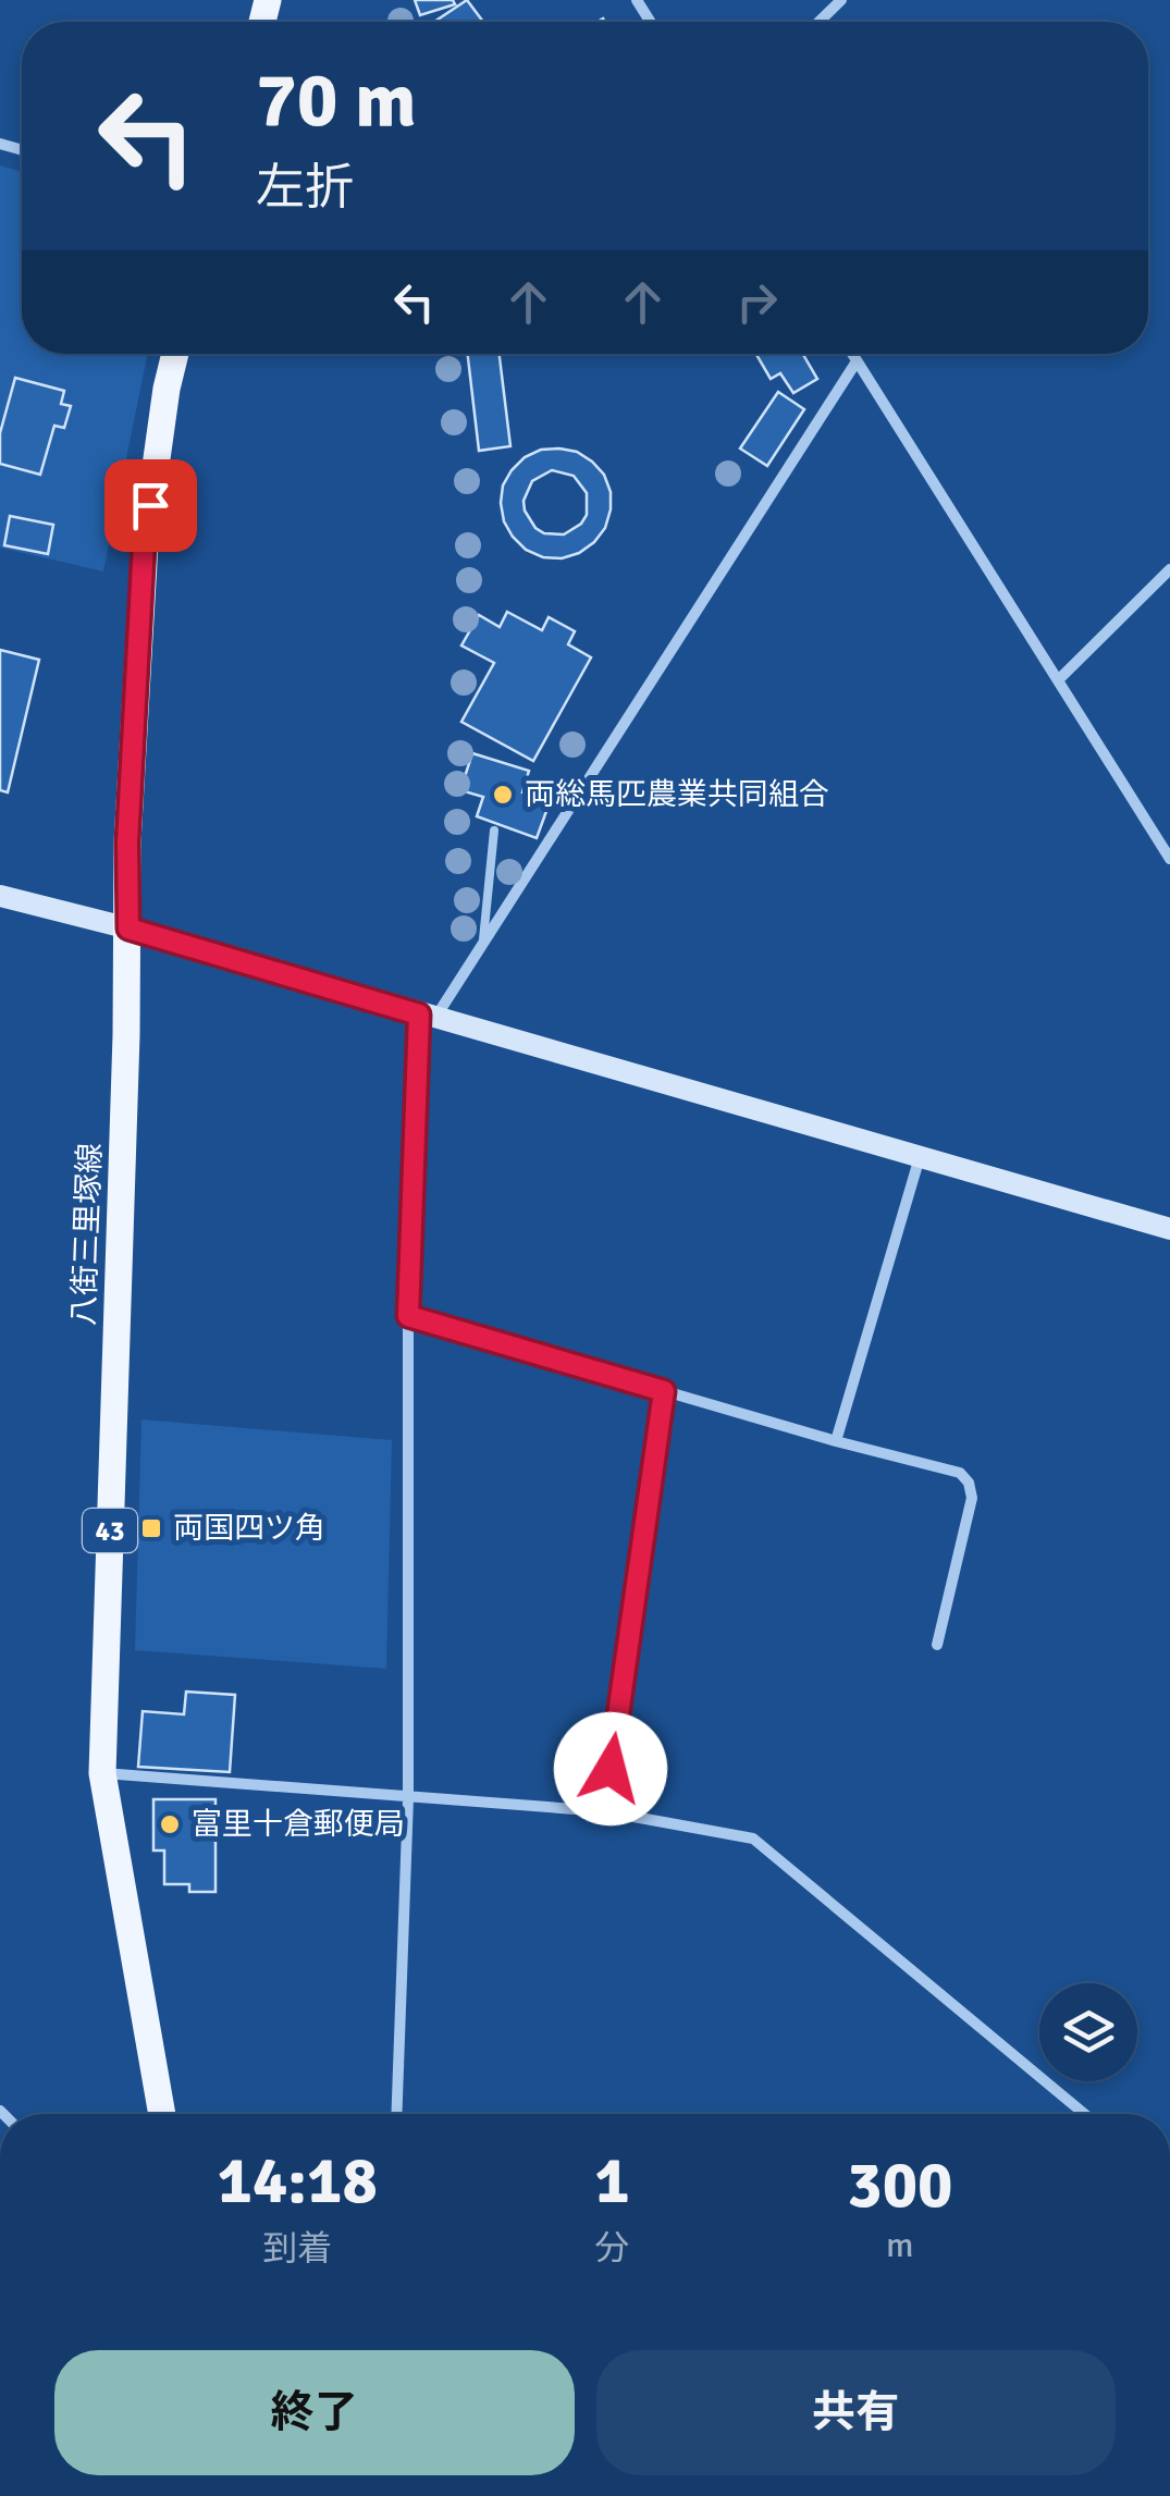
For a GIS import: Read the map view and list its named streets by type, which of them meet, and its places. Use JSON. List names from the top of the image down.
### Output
{
  "streets": {
    "main road": ["八街三里塚線", "43"]
  },
  "places": {
    "other": ["両総馬匹農業共同組合", "富里十倉郵便局"],
    "transit": ["両国四ツ角"]
  },
  "page": {
    "turn": ["70 m", "左折"],
    "eta": [
      "14:18",
      "到着",
      "1",
      "分",
      "300",
      "m"
    ],
    "buttons": ["終了", "共有"]
  }
}
